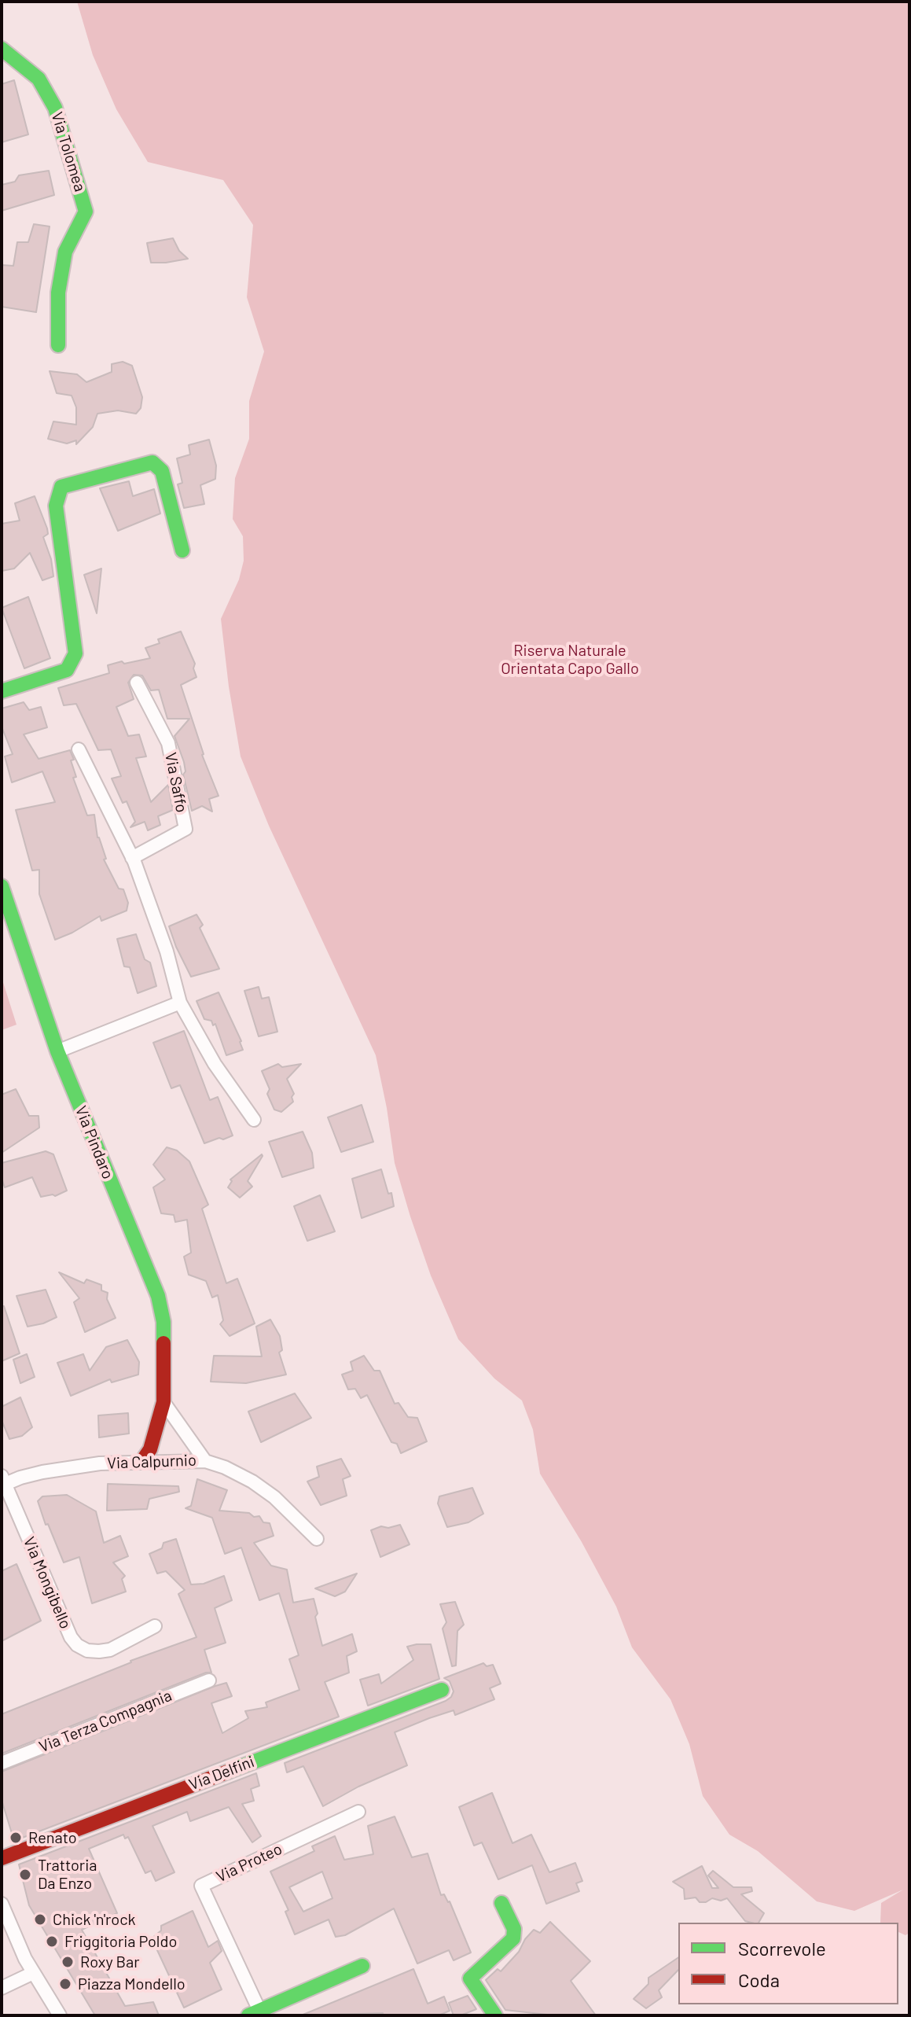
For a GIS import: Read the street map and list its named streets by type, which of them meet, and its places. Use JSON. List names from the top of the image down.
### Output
{
  "streets": {
    "street": [
      "Via Tolomea",
      "Via Saffo",
      "Via Pindaro",
      "Via Calpurnio",
      "Via Mongibello",
      "Via Terza Compagnia",
      "Via Delfini",
      "Via Proteo"
    ]
  },
  "crossings": [
    ["Via Pindaro", "Via Calpurnio"],
    ["Via Calpurnio", "Via Mongibello"]
  ],
  "parks": ["Riserva Naturale Orientata Capo Gallo"],
  "places": [
    "Renato",
    "Trattoria Da Enzo",
    "Chick 'n'rock",
    "Friggitoria Poldo",
    "Roxy Bar",
    "Piazza Mondello"
  ],
  "legend": ["Scorrevole", "Coda"]
}
